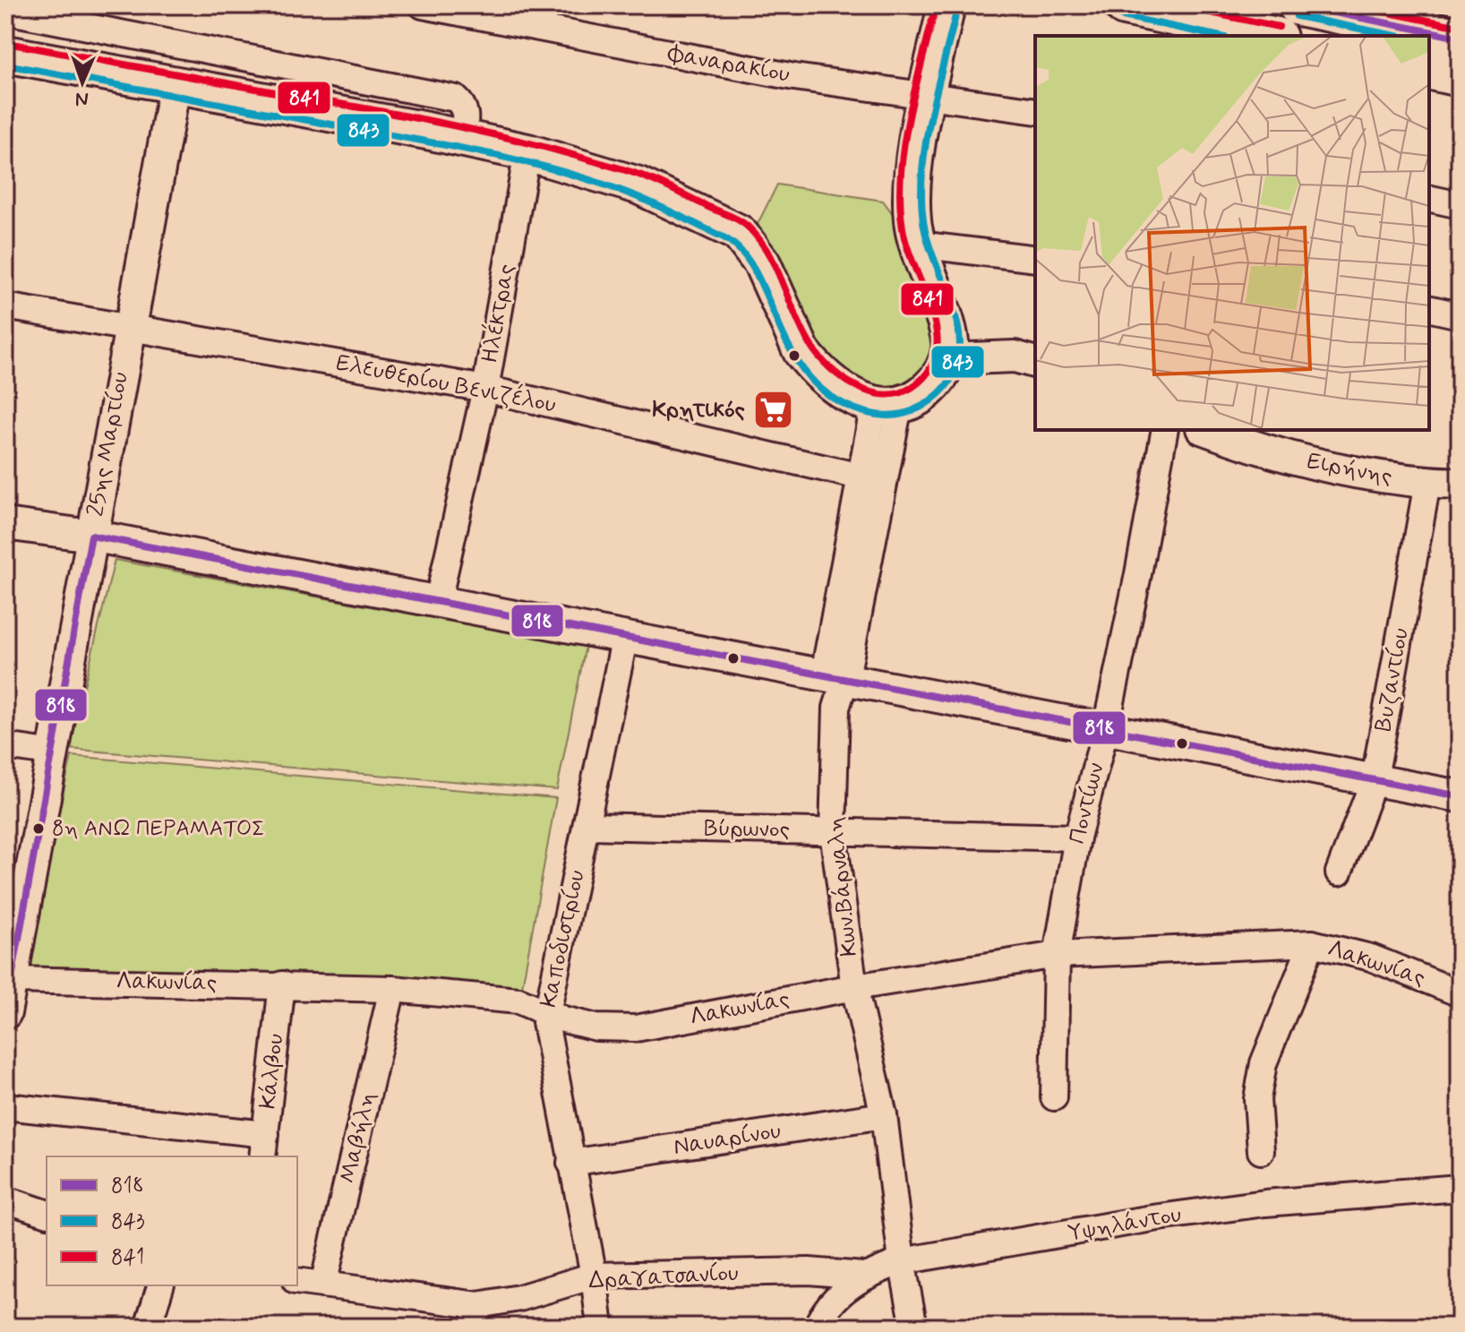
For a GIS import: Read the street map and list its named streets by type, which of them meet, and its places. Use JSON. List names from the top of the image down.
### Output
{
  "streets": {
    "street": [
      "Φαναρακίου",
      "Ηλέκτρας",
      "Ελευθερίου Βενιζέλου",
      "25ης Μαρτίου",
      "Ειρήνης",
      "Βυζαντίου",
      "Ποντίων",
      "Βύρωνος",
      "Κων.Βάρναλη",
      "Καποδιστρίου",
      "Λακωνίας",
      "Κάλβου",
      "Μαβήλη",
      "Ναυαρίνου",
      "Υψηλάντου",
      "Δραγατσανίου"
    ]
  },
  "crossings": [
    ["Ηλέκτρας", "Ελευθερίου Βενιζέλου"],
    ["Ελευθερίου Βενιζέλου", "25ης Μαρτίου"],
    ["Ελευθερίου Βενιζέλου", "Κων.Βάρναλη"],
    ["25ης Μαρτίου", "Λακωνίας"],
    ["Ειρήνης", "Βυζαντίου"],
    ["Ποντίων", "Βύρωνος"],
    ["Ποντίων", "Λακωνίας"],
    ["Βύρωνος", "Κων.Βάρναλη"],
    ["Βύρωνος", "Καποδιστρίου"],
    ["Κων.Βάρναλη", "Λακωνίας"],
    ["Κων.Βάρναλη", "Ναυαρίνου"],
    ["Κων.Βάρναλη", "Υψηλάντου"],
    ["Καποδιστρίου", "Λακωνίας"],
    ["Καποδιστρίου", "Ναυαρίνου"],
    ["Καποδιστρίου", "Δραγατσανίου"],
    ["Λακωνίας", "Κάλβου"],
    ["Λακωνίας", "Μαβήλη"],
    ["Μαβήλη", "Δραγατσανίου"],
    ["Υψηλάντου", "Δραγατσανίου"]
  ],
  "places": {
    "supermarket": ["Κρητικός"],
    "other": ["8η ΑΝΩ ΠΕΡΑΜΑΤΟΣ"]
  },
  "lines": ["transit line 818", "transit line 841", "transit line 843"],
  "legend": ["818", "843", "841"],
  "north": "bottom"
}
